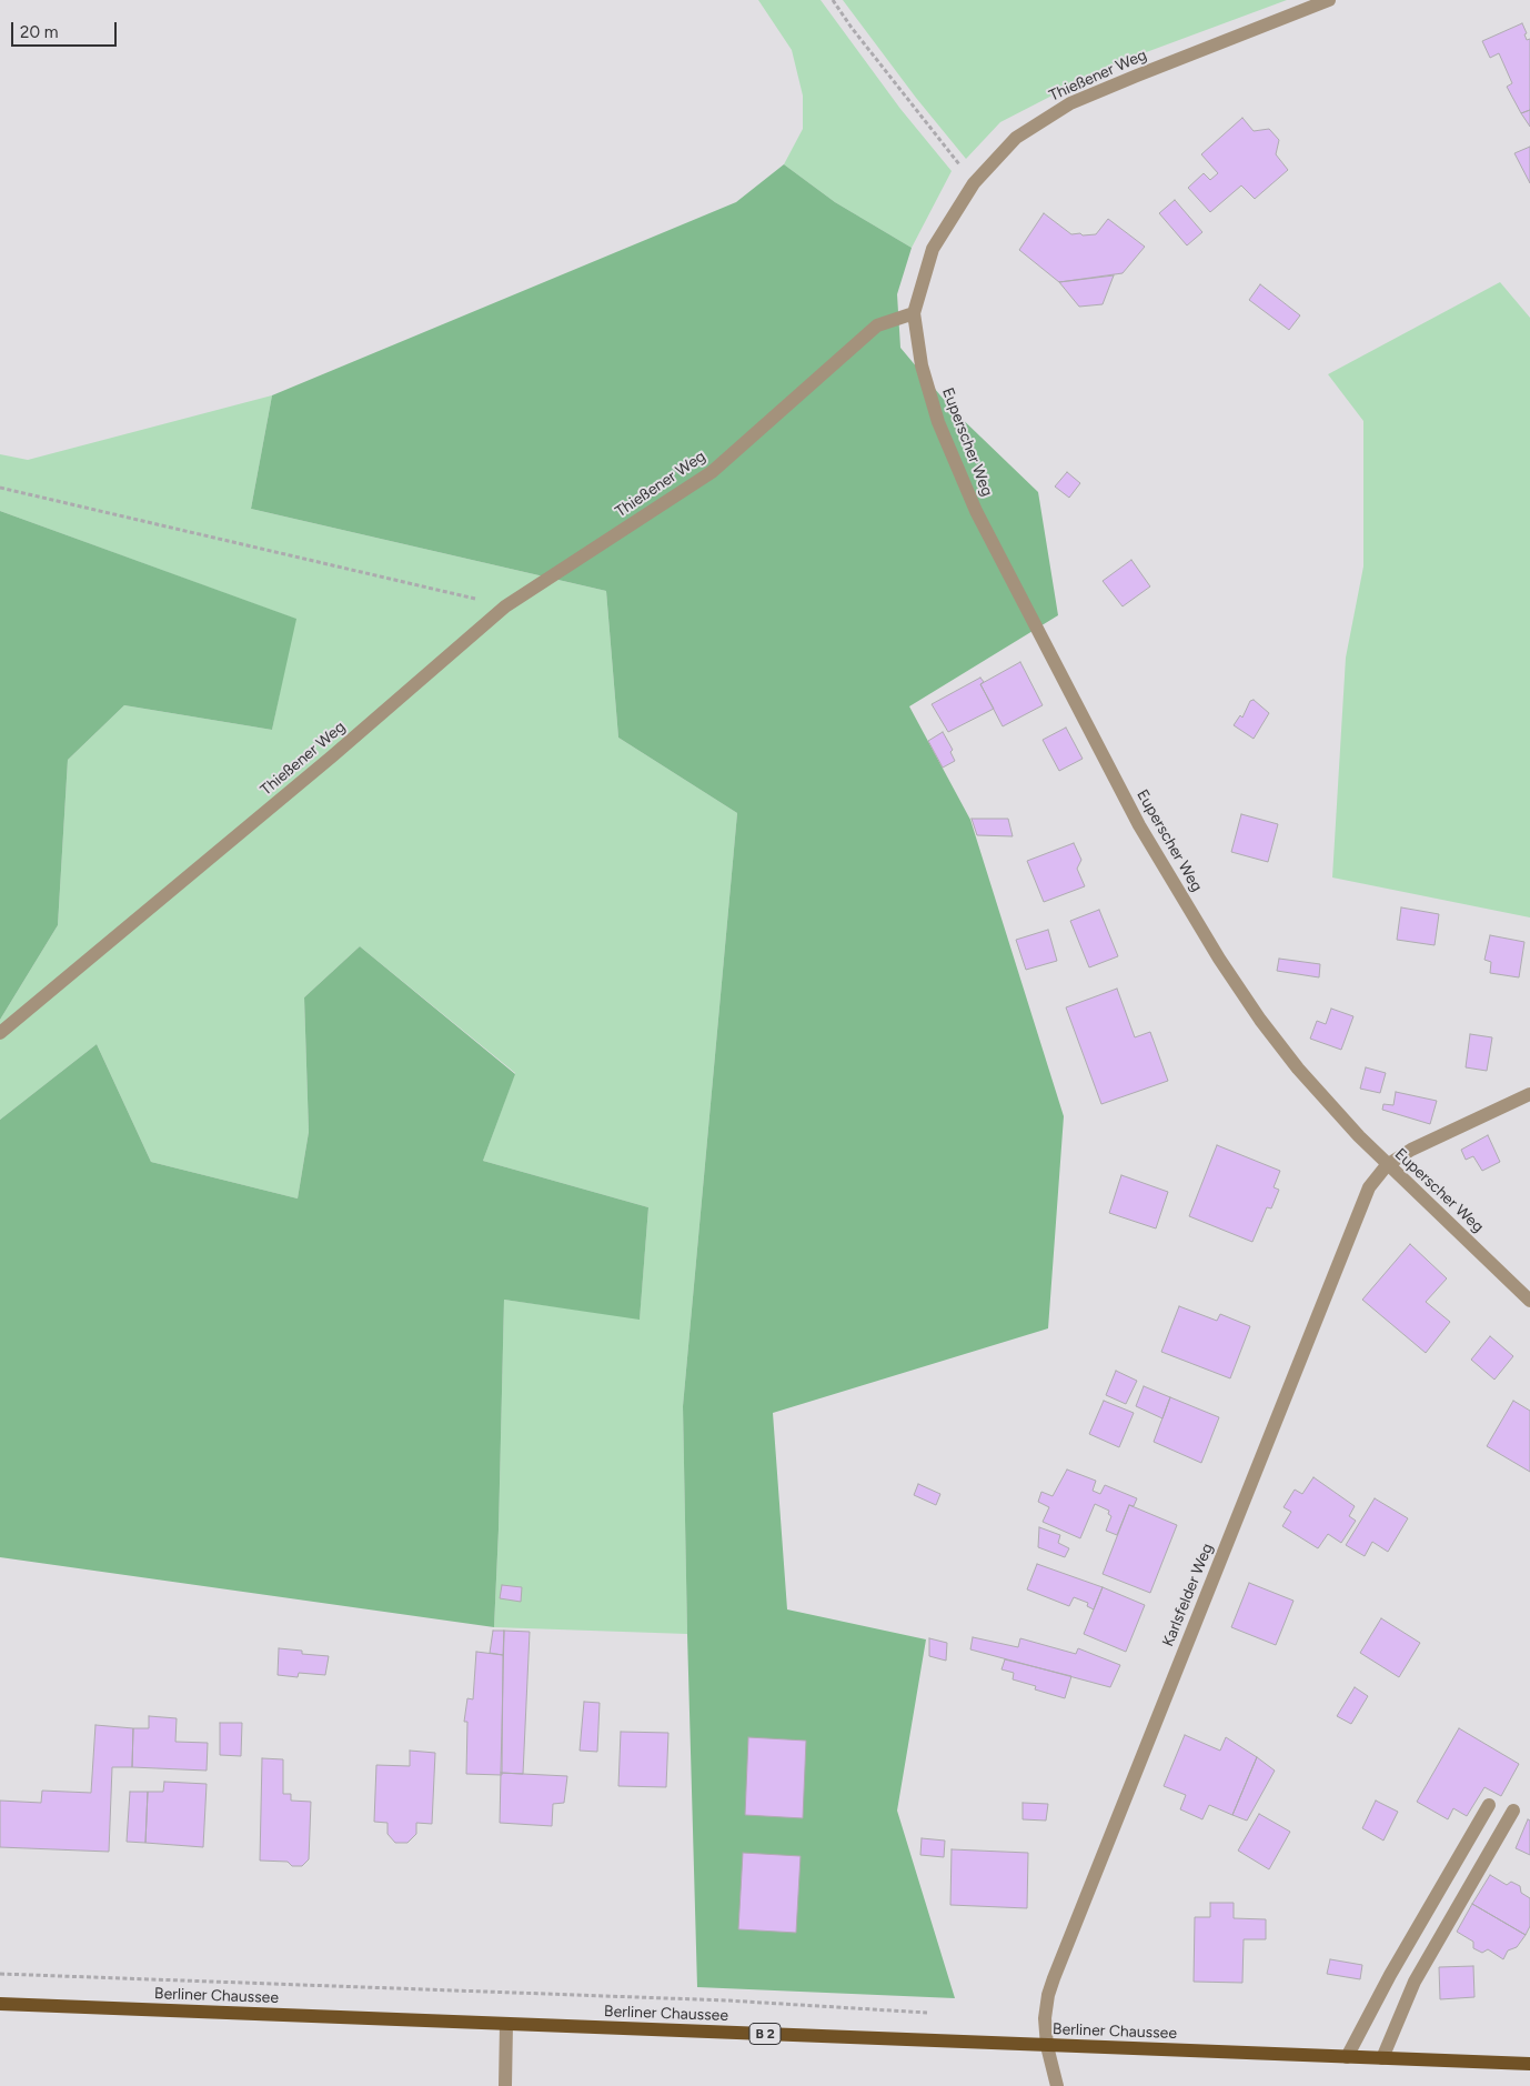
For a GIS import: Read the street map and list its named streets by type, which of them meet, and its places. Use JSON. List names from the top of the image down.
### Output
{
  "streets": {
    "main road": ["Berliner Chaussee", "B 2"],
    "street": ["Thießener Weg", "Euperscher Weg", "Karlsfelder Weg"]
  },
  "crossings": [
    ["Thießener Weg", "Euperscher Weg"],
    ["Euperscher Weg", "Karlsfelder Weg"],
    ["Karlsfelder Weg", "Berliner Chaussee"]
  ],
  "scale_bar": "20 m"
}
